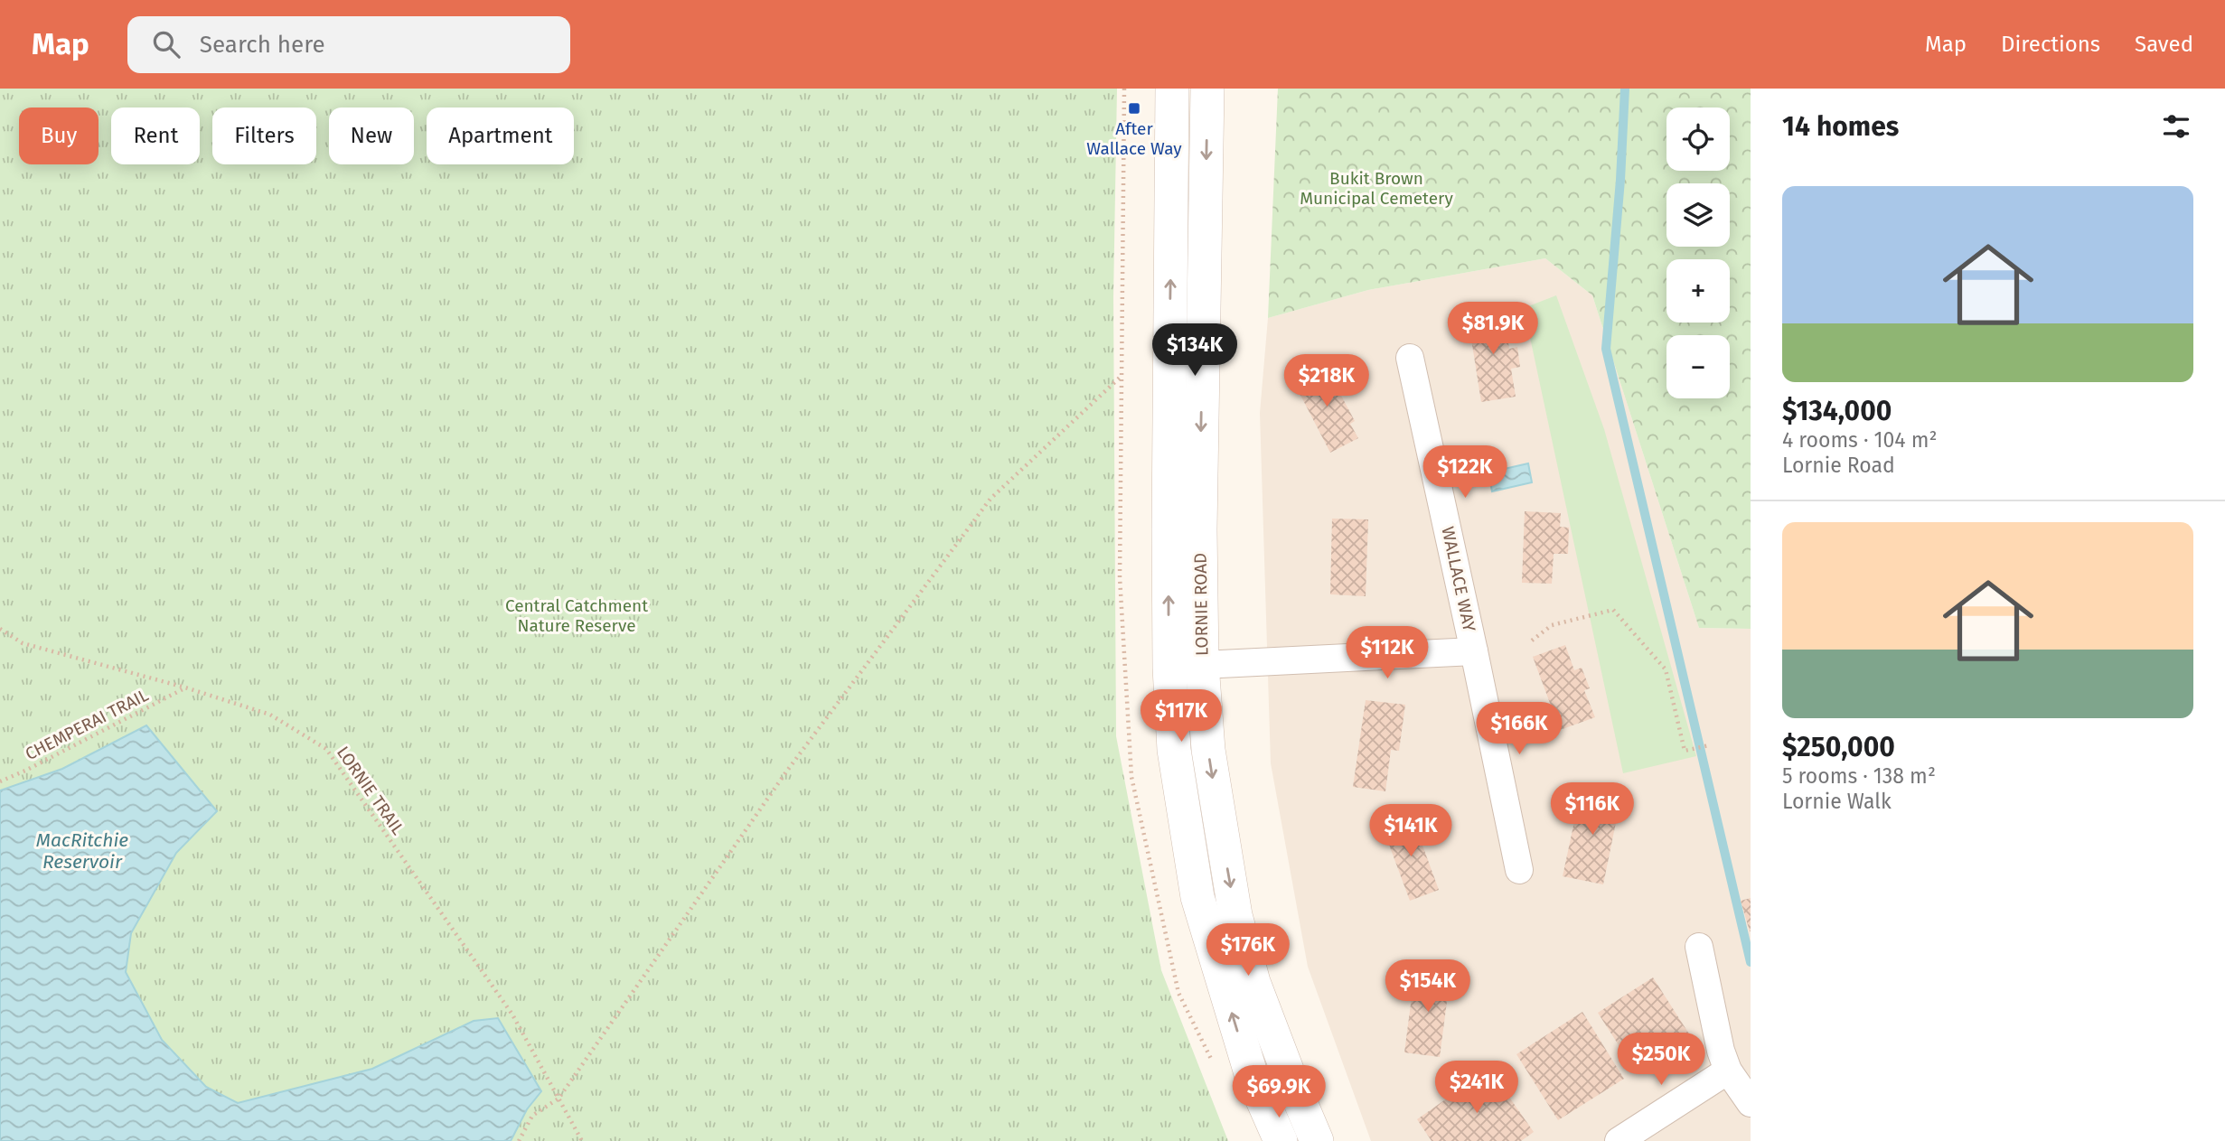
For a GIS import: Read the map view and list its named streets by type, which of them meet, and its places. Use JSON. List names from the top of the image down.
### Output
{
  "streets": {
    "street": ["WALLACE WAY", "LORNIE ROAD"],
    "path": ["CHEMPERAI TRAIL", "LORNIE TRAIL"]
  },
  "crossings": [
    ["WALLACE WAY", "LORNIE ROAD"],
    ["CHEMPERAI TRAIL", "LORNIE TRAIL"]
  ],
  "water": ["MacRitchie Reservoir"],
  "parks": ["Bukit Brown Municipal Cemetery", "Central Catchment Nature Reserve"],
  "places": {
    "transit": ["After Wallace Way"]
  },
  "page": {
    "header": "Map",
    "search": "Search here",
    "nav": ["Map", "Directions", "Saved"],
    "heading": "14 homes",
    "map_buttons": ["+", "−"],
    "chip": [
      "Buy",
      "Rent",
      "Filters",
      "New",
      "Apartment"
    ],
    "list": [
      {
        "name": "$134,000",
        "note": "4 rooms · 104 m² · Lornie Road"
      },
      {
        "name": "$250,000",
        "note": "5 rooms · 138 m² · Lornie Walk"
      }
    ],
    "price": [
      "$81.9K",
      "$134K",
      "$218K",
      "$122K",
      "$112K",
      "$117K",
      "$166K",
      "$116K",
      "$141K",
      "$176K",
      "$154K",
      "$250K",
      "$241K",
      "$69.9K"
    ]
  }
}
